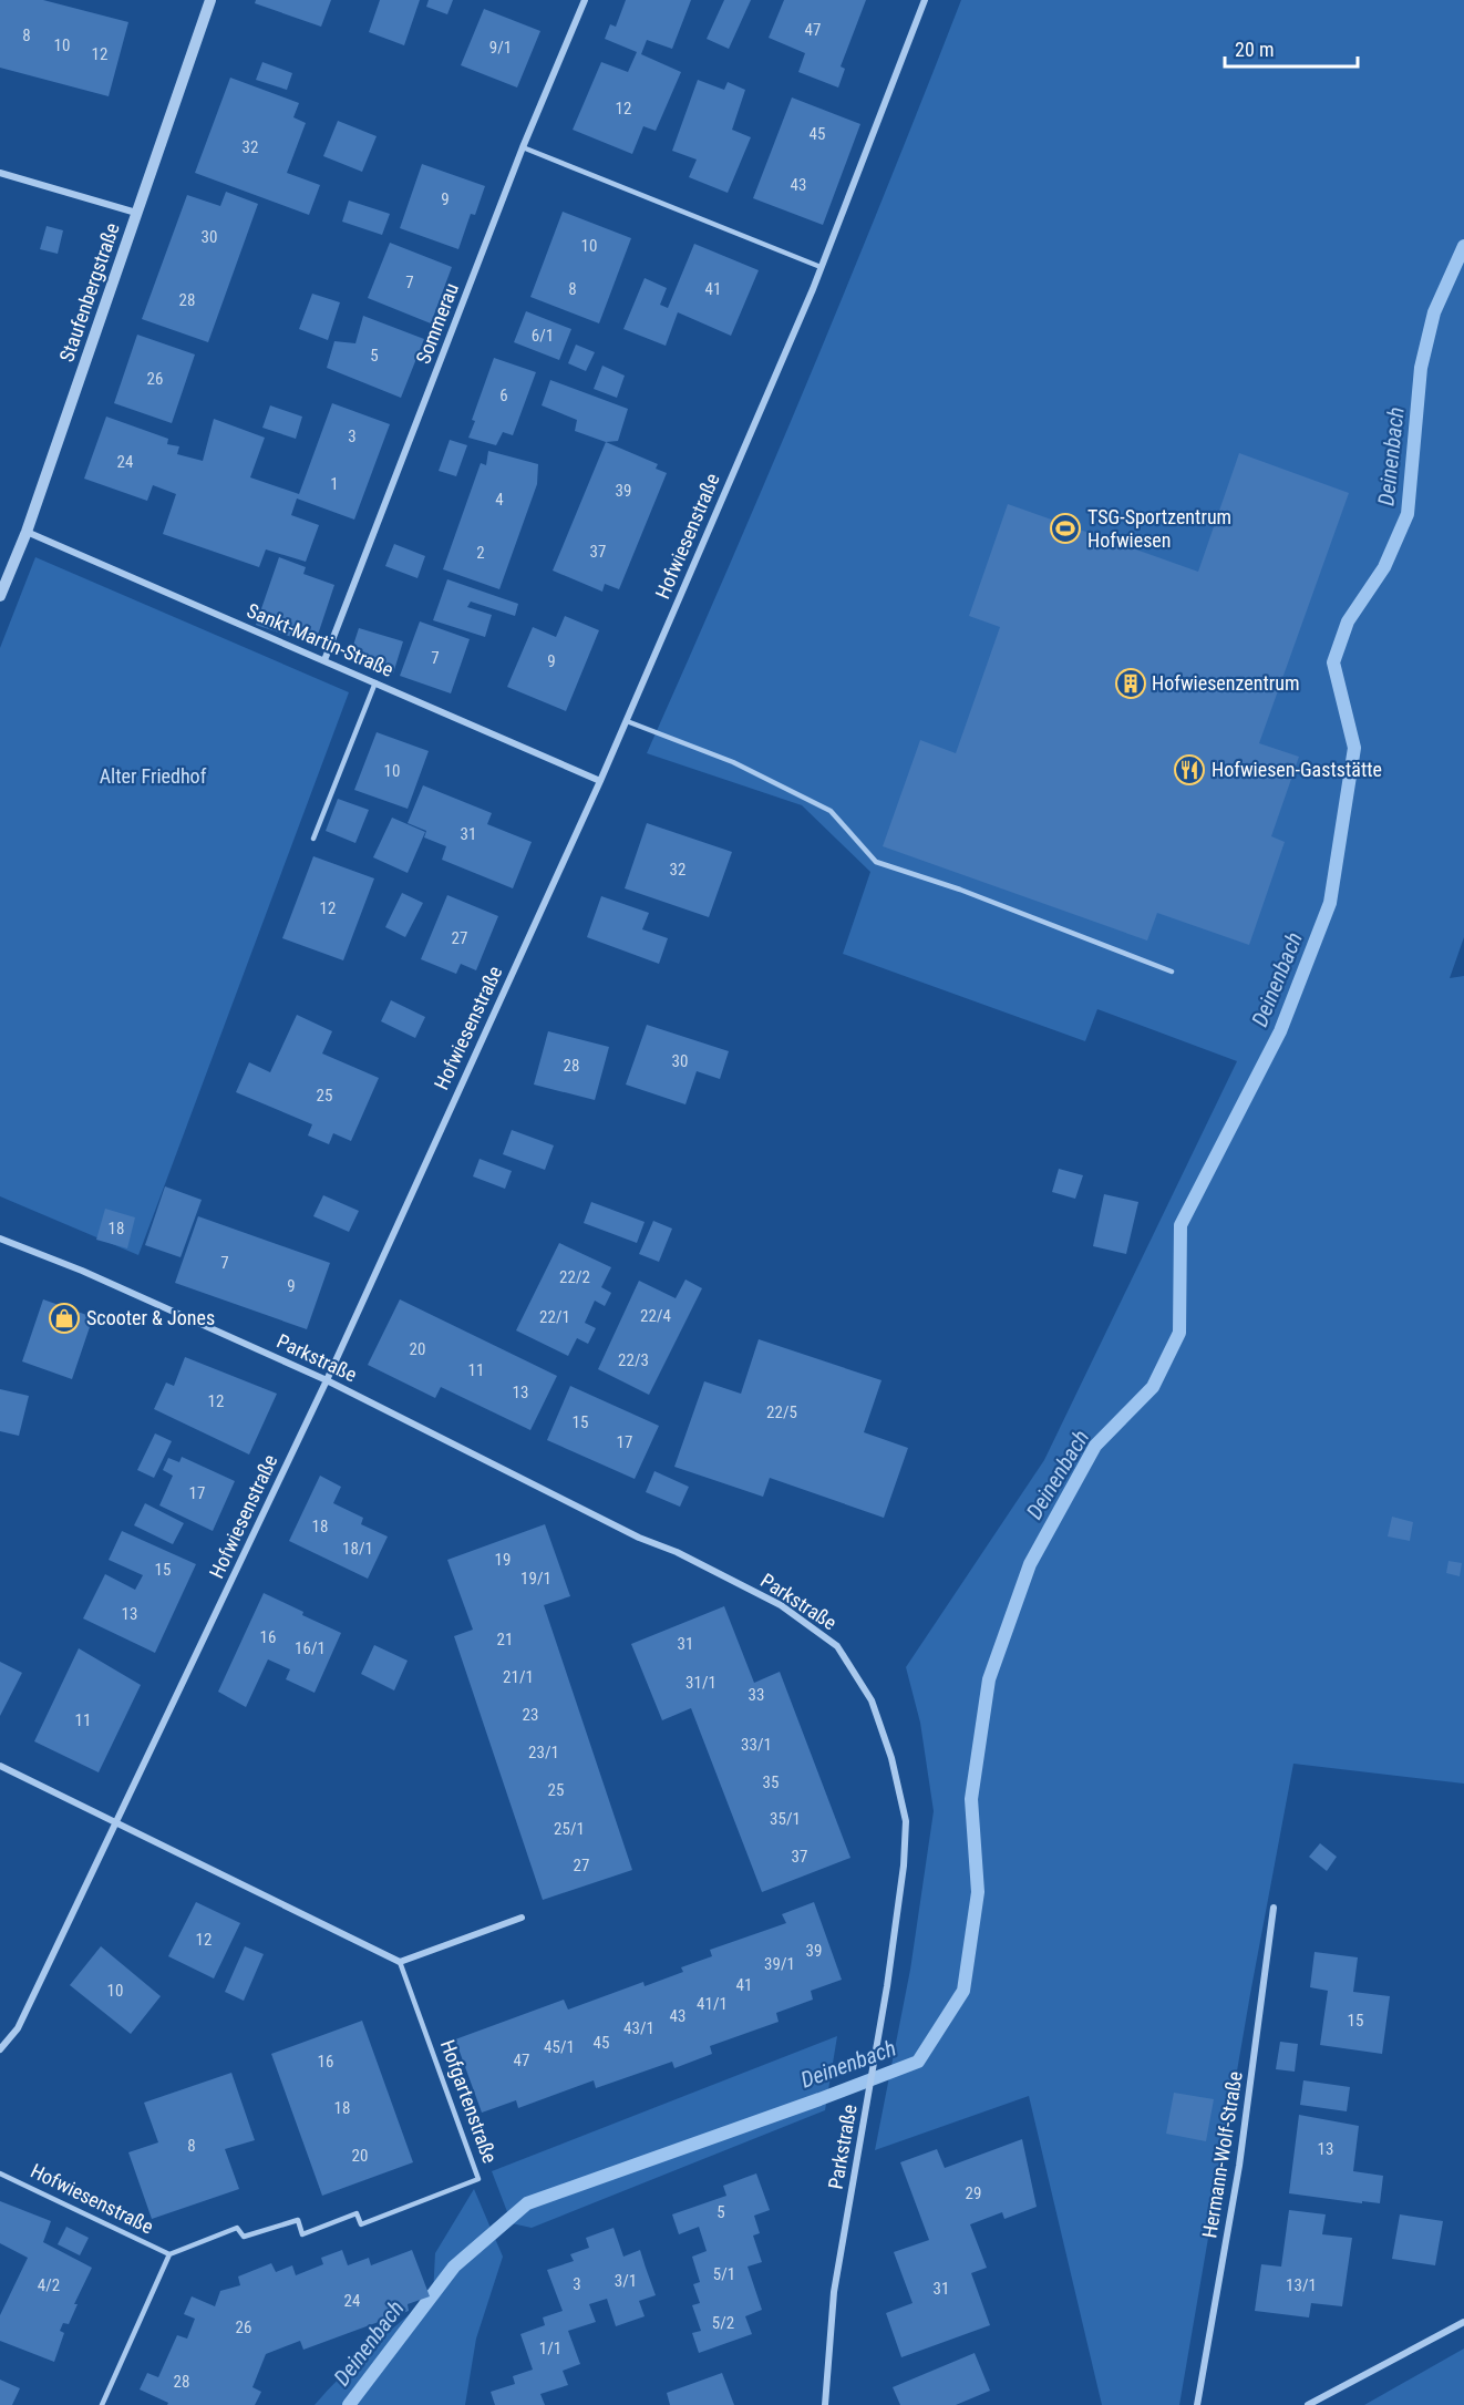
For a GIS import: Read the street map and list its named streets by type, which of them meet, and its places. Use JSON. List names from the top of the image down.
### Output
{
  "streets": {
    "street": [
      "Staufenbergstraße",
      "Sommerau",
      "Hofwiesenstraße",
      "Sankt-Martin-Straße",
      "Parkstraße",
      "Hermann-Wolf-Straße"
    ],
    "lane": ["Hofgartenstraße"]
  },
  "crossings": [
    ["Staufenbergstraße", "Sankt-Martin-Straße"],
    ["Sommerau", "Sankt-Martin-Straße"],
    ["Hofwiesenstraße", "Sankt-Martin-Straße"],
    ["Hofwiesenstraße", "Parkstraße"],
    ["Hofwiesenstraße", "Hofgartenstraße"]
  ],
  "water": ["Deinenbach"],
  "parks": ["Alter Friedhof"],
  "places": {
    "sports": ["TSG-Sportzentrum Hofwiesen"],
    "building": ["Hofwiesenzentrum"],
    "restaurant": ["Hofwiesen-Gaststätte"],
    "shop": ["Scooter & Jones"]
  },
  "house_numbers": [
    "47",
    "8",
    "10",
    "9/1",
    "12",
    "12",
    "45",
    "32",
    "43",
    "9",
    "30",
    "10",
    "7",
    "8",
    "41",
    "28",
    "6/1",
    "5",
    "26",
    "6",
    "3",
    "24",
    "1",
    "39",
    "4",
    "37",
    "2",
    "7",
    "9",
    "10",
    "31",
    "32",
    "12",
    "27",
    "30",
    "28",
    "25",
    "18",
    "7",
    "22/2",
    "9",
    "22/4",
    "22/1",
    "20",
    "22/3",
    "11",
    "13",
    "12",
    "22/5",
    "15",
    "17",
    "17",
    "18",
    "18/1",
    "19",
    "15",
    "19/1",
    "13",
    "16",
    "21",
    "31",
    "16/1",
    "21/1",
    "31/1",
    "33",
    "23",
    "11",
    "33/1",
    "23/1",
    "35",
    "25",
    "35/1",
    "25/1",
    "37",
    "27",
    "12",
    "39",
    "39/1",
    "41",
    "10",
    "41/1",
    "43",
    "15",
    "43/1",
    "45",
    "45/1",
    "47",
    "16",
    "18",
    "8",
    "13",
    "20",
    "29",
    "5",
    "5/1",
    "3/1",
    "3",
    "4/2",
    "13/1",
    "31",
    "24",
    "5/2",
    "26",
    "1/1",
    "28"
  ],
  "scale_bar": "20 m"
}
